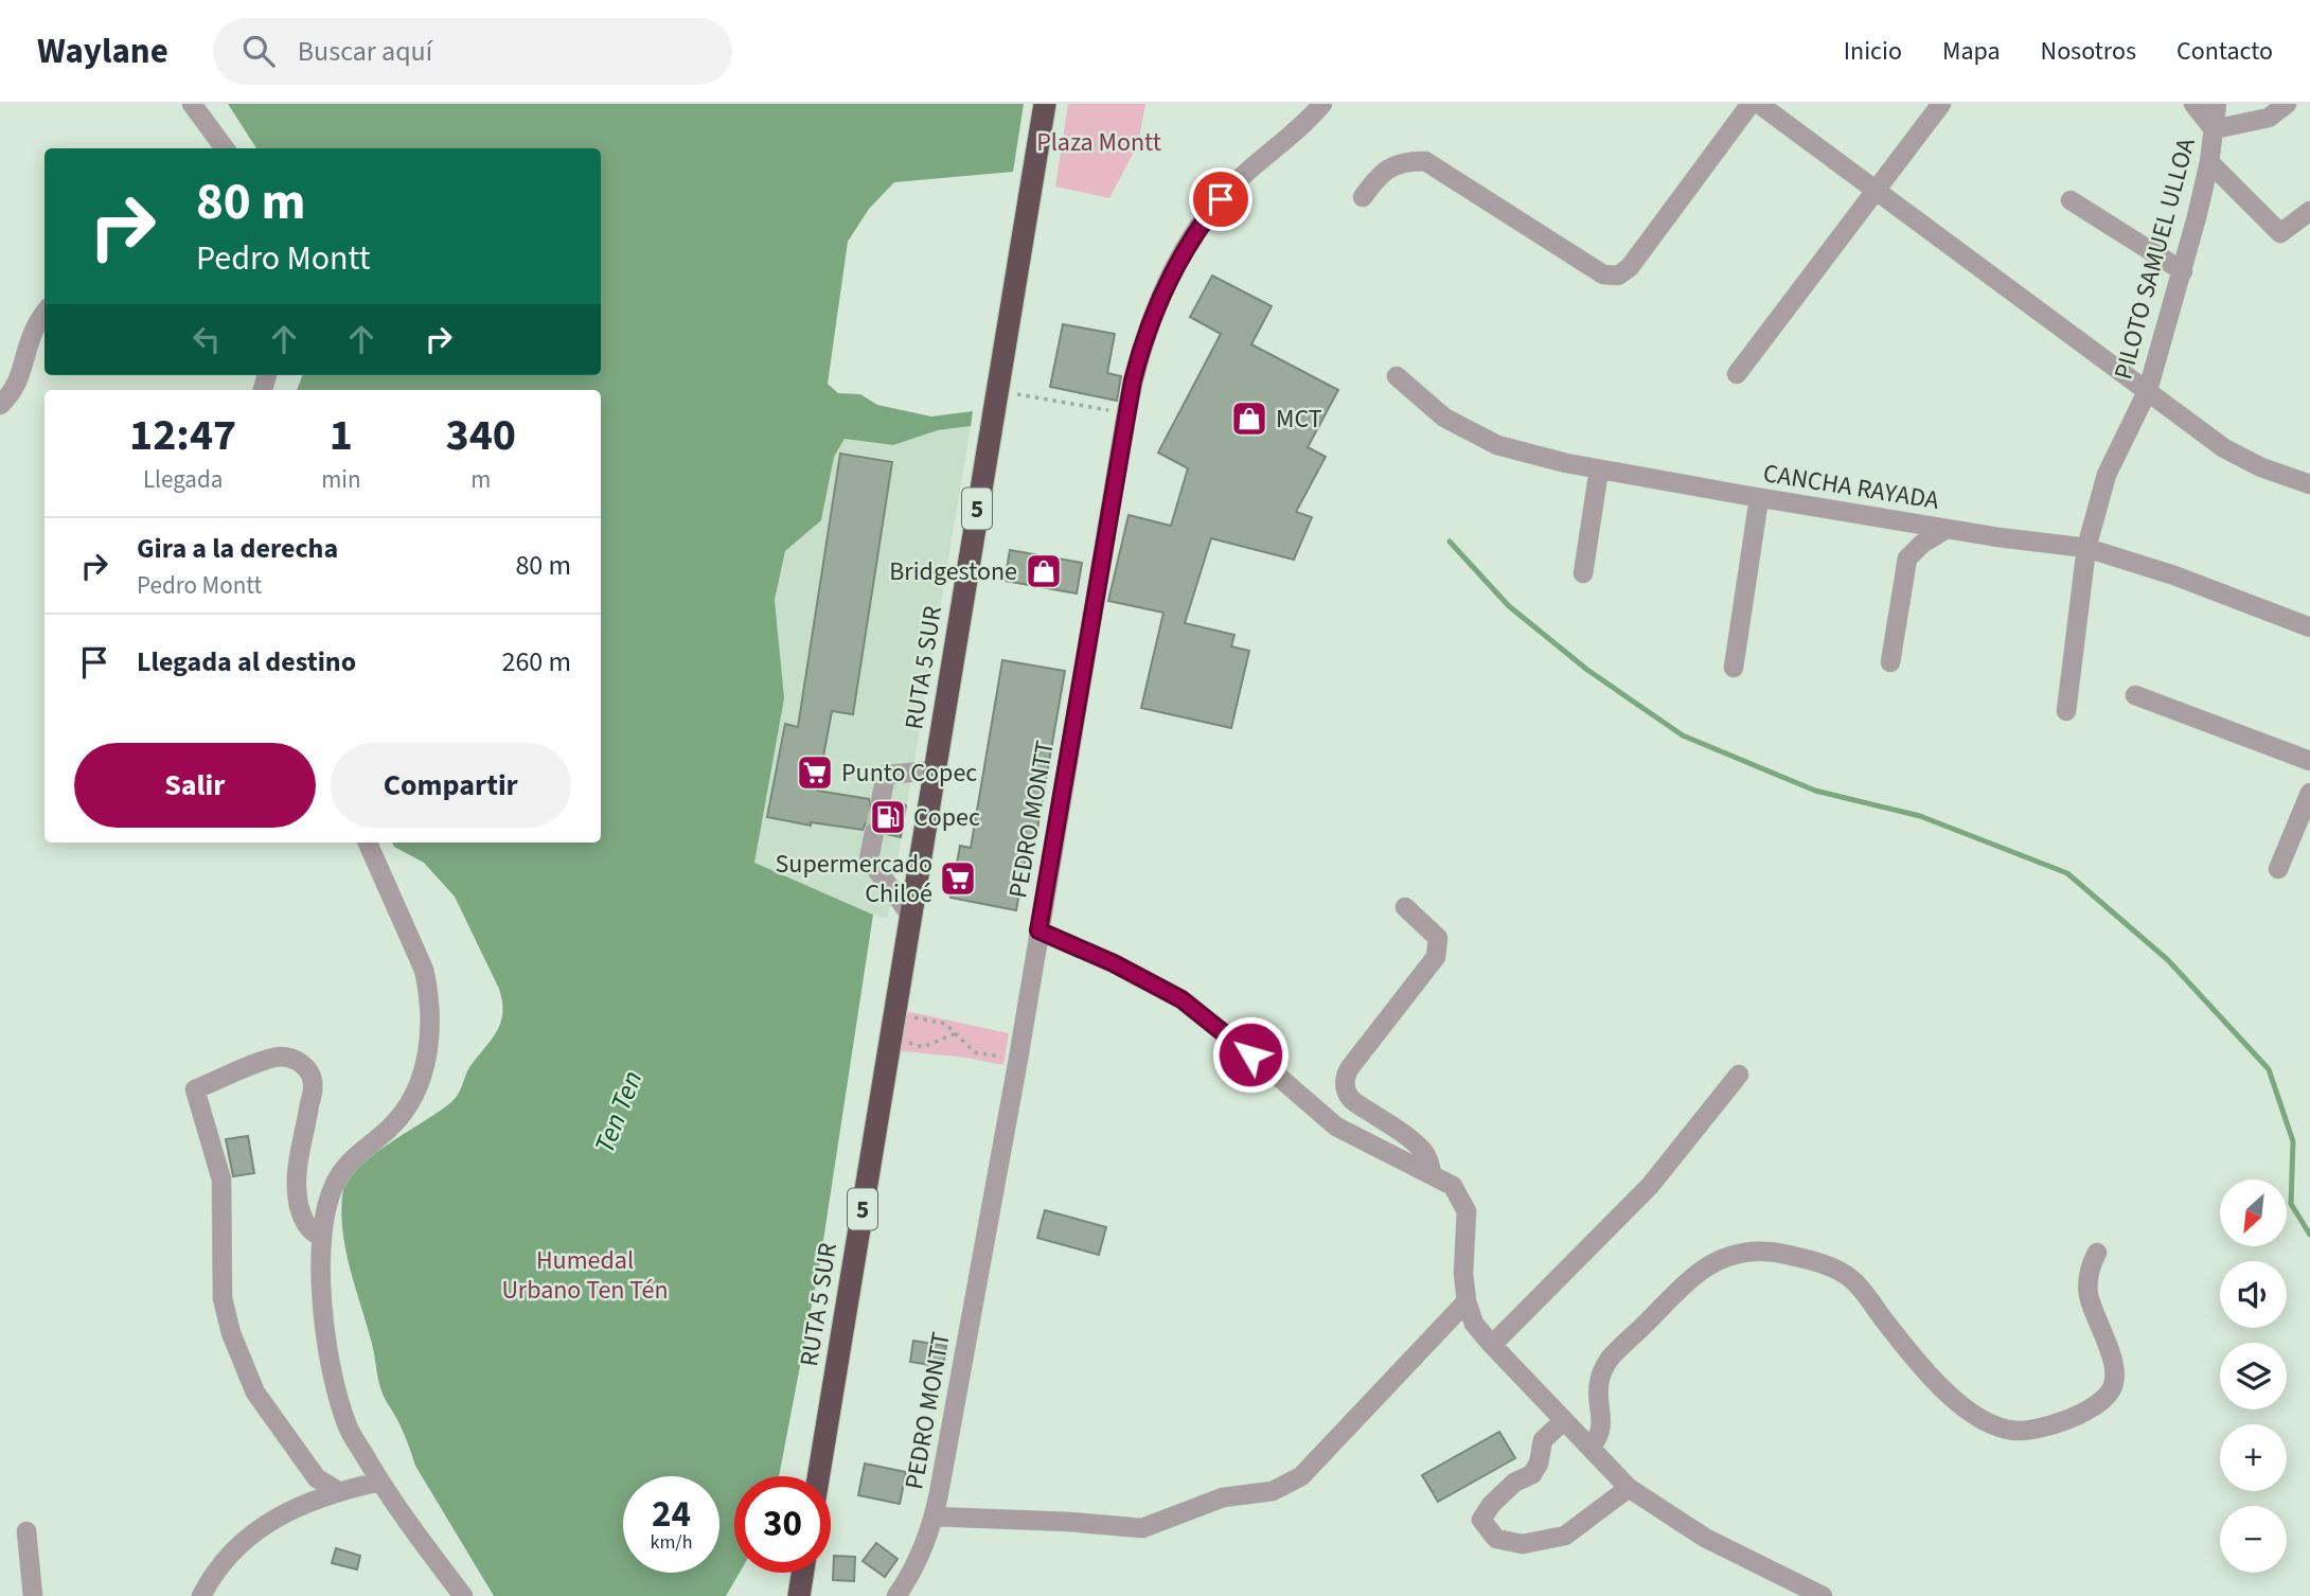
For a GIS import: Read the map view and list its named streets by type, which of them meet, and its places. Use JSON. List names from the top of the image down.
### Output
{
  "streets": {
    "highway": ["5", "RUTA 5 SUR"],
    "street": ["PILOTO SAMUEL ULLOA", "CANCHA RAYADA", "PEDRO MONTT"]
  },
  "crossings": [
    ["PILOTO SAMUEL ULLOA", "CANCHA RAYADA"]
  ],
  "water": ["Ten Ten"],
  "parks": ["Plaza Montt", "Humedal Urbano Ten Tén"],
  "places": {
    "shop": ["MCT", "Bridgestone"],
    "supermarket": ["Punto Copec", "Supermercado Chiloé"],
    "fuel station": ["Copec"]
  },
  "north": "bottom left",
  "page": {
    "header": "Waylane",
    "search": "Buscar aquí",
    "nav": [
      "Inicio",
      "Mapa",
      "Nosotros",
      "Contacto"
    ],
    "turn": ["80 m", "Pedro Montt"],
    "eta": [
      "12:47",
      "Llegada",
      "1",
      "min",
      "340",
      "m"
    ],
    "list": [
      {
        "name": "Gira a la derecha",
        "note": "Pedro Montt",
        "value": "80 m"
      },
      {
        "name": "Llegada al destino",
        "value": "260 m"
      }
    ],
    "buttons": ["Salir", "Compartir"],
    "map_buttons": ["+", "−"],
    "speed": "24 km/h",
    "limit": "30"
  }
}
